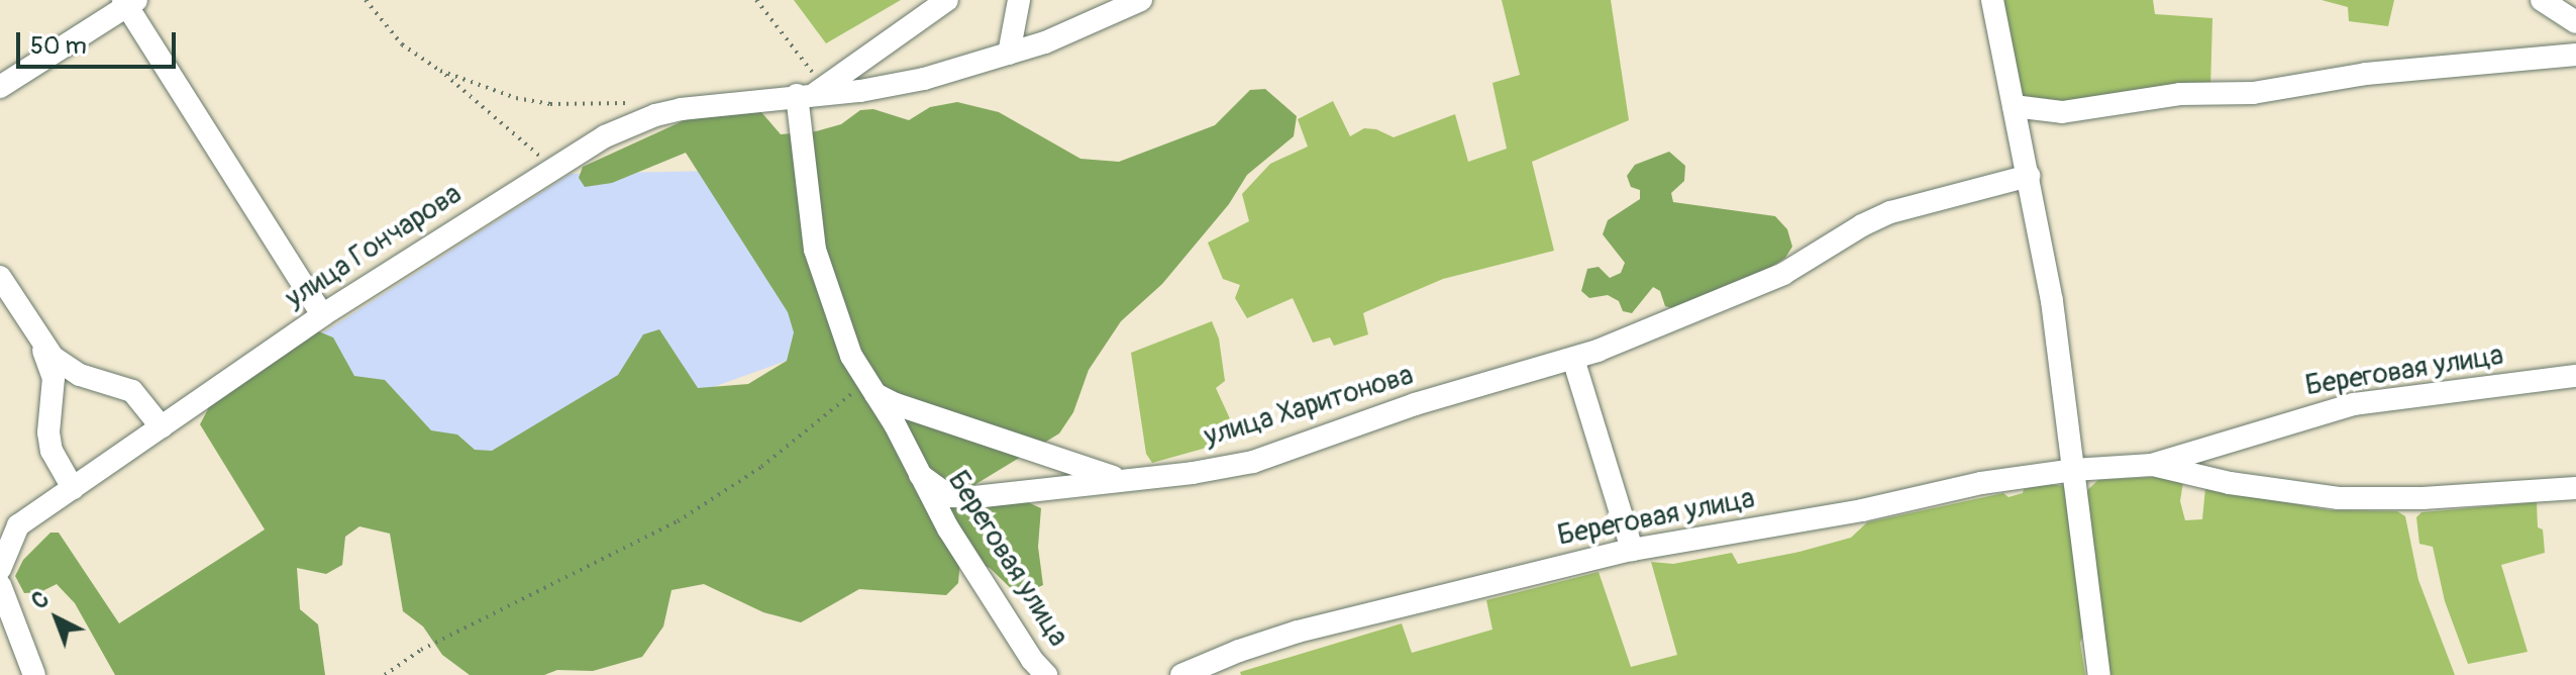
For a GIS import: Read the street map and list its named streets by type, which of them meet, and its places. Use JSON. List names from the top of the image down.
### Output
{
  "streets": {
    "street": ["улица Гончарова", "Береговая улица", "улица Харитонова"]
  },
  "crossings": [
    ["улица Гончарова", "Береговая улица"],
    ["Береговая улица", "улица Харитонова"]
  ],
  "scale_bar": "50 m",
  "north": "top left"
}
